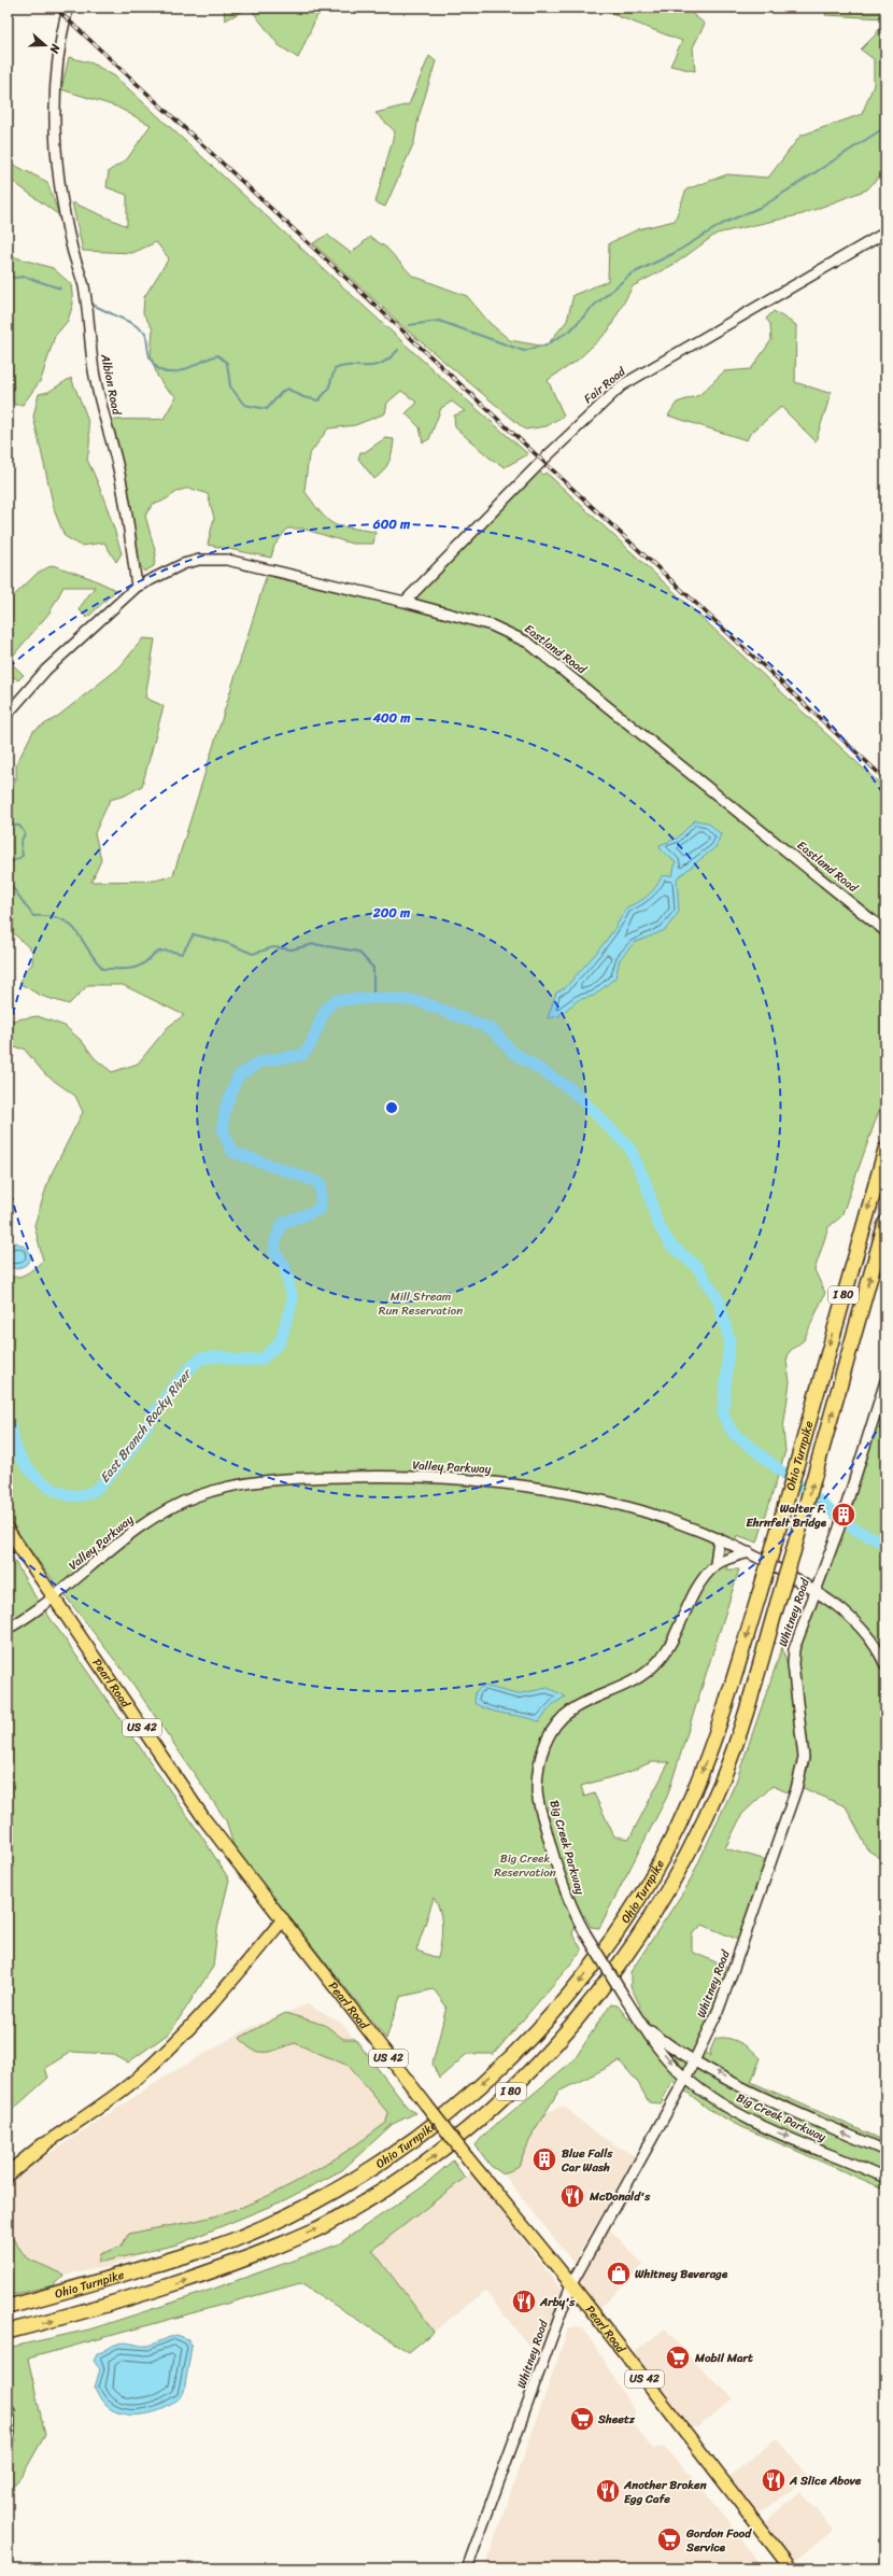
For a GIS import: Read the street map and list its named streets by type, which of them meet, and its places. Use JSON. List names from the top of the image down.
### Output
{
  "streets": {
    "highway": ["I 80", "Ohio Turnpike"],
    "main road": ["Pearl Road", "US 42"],
    "street": [
      "Albion Road",
      "Fair Road",
      "Eastland Road",
      "Valley Parkway",
      "Whitney Road",
      "Big Creek Parkway"
    ]
  },
  "crossings": [
    ["Albion Road", "Eastland Road"],
    ["Fair Road", "Eastland Road"],
    ["Valley Parkway", "Whitney Road"],
    ["Valley Parkway", "Pearl Road"],
    ["Whitney Road", "Pearl Road"],
    ["Whitney Road", "Big Creek Parkway"]
  ],
  "water": ["East Branch Rocky River"],
  "parks": ["Mill Stream Run Reservation", "Big Creek Reservation"],
  "places": {
    "building": ["Walter F. Ehrnfelt Bridge", "Blue Falls Car Wash"],
    "restaurant": [
      "McDonald's",
      "Arby's",
      "A Slice Above",
      "Another Broken Egg Cafe"
    ],
    "shop": ["Whitney Beverage"],
    "supermarket": ["Mobil Mart", "Sheetz", "Gordon Food Service"]
  },
  "north": "right",
  "rings": ["600 m", "400 m", "200 m"]
}
